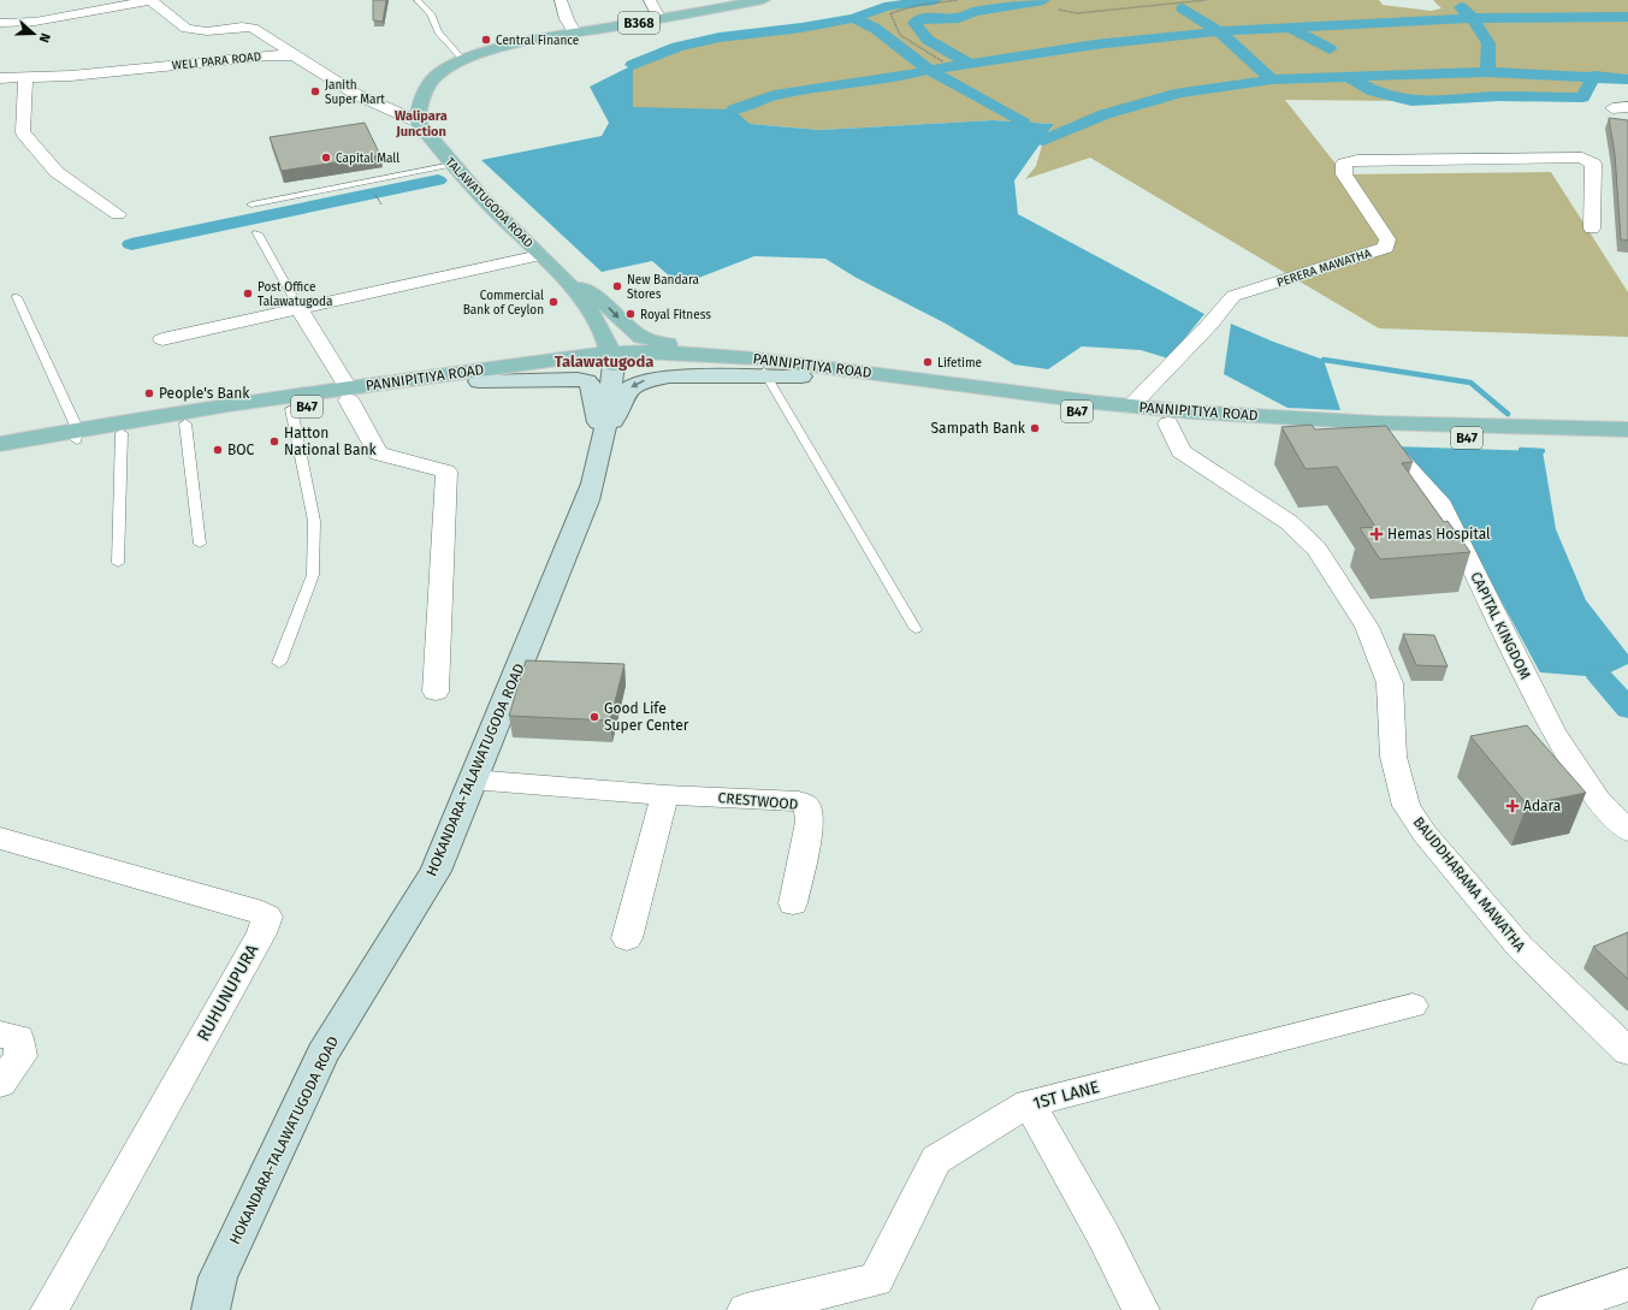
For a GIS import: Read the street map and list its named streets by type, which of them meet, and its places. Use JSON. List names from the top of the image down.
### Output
{
  "streets": {
    "main road": [
      "B368",
      "TALAWATUGODA ROAD",
      "PANNIPITIYA ROAD",
      "B47",
      "HOKANDARA-TALAWATUGODA ROAD"
    ],
    "street": [
      "WELI PARA ROAD",
      "PERERA MAWATHA",
      "CAPITAL KINGDOM",
      "CRESTWOOD",
      "BAUDDHARAMA MAWATHA",
      "RUHUNUPURA",
      "1ST LANE"
    ]
  },
  "crossings": [
    ["B368", "TALAWATUGODA ROAD"],
    ["TALAWATUGODA ROAD", "PANNIPITIYA ROAD"],
    ["TALAWATUGODA ROAD", "HOKANDARA-TALAWATUGODA ROAD"],
    ["PERERA MAWATHA", "PANNIPITIYA ROAD"],
    ["PANNIPITIYA ROAD", "CAPITAL KINGDOM"],
    ["PANNIPITIYA ROAD", "HOKANDARA-TALAWATUGODA ROAD"],
    ["PANNIPITIYA ROAD", "BAUDDHARAMA MAWATHA"],
    ["HOKANDARA-TALAWATUGODA ROAD", "CRESTWOOD"]
  ],
  "districts": ["Walipara Junction", "Talawatugoda"],
  "places": {
    "other": [
      "Central Finance",
      "Janith Super Mart",
      "Capital Mall",
      "New Bandara Stores",
      "Post Office Talawatugoda",
      "Commercial Bank of Ceylon",
      "Royal Fitness",
      "Lifetime",
      "People's Bank",
      "Sampath Bank",
      "Hatton National Bank",
      "BOC",
      "Good Life Super Center"
    ],
    "health": ["Hemas Hospital", "Adara"]
  },
  "north": "right"
}
